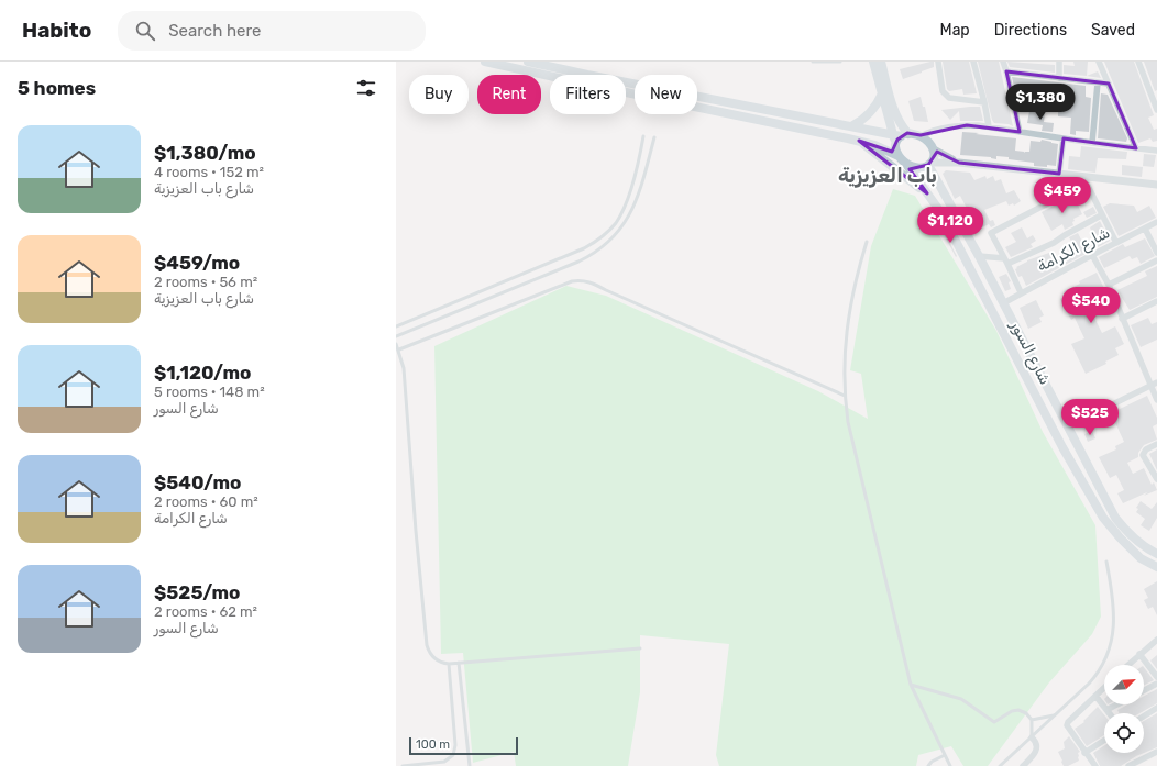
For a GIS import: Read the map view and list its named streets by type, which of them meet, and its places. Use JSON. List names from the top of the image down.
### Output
{
  "streets": {
    "main road": ["شارع السور"],
    "street": ["شارع الكرامة"]
  },
  "crossings": [
    ["شارع الكرامة", "شارع السور"]
  ],
  "districts": ["باب العزيزية"],
  "scale_bar": "100 m",
  "north": "top right",
  "page": {
    "header": "Habito",
    "search": "Search here",
    "nav": ["Map", "Directions", "Saved"],
    "heading": "5 homes",
    "chip": [
      "Buy",
      "Rent",
      "Filters",
      "New"
    ],
    "price": [
      "$1,380",
      "$459",
      "$1,120",
      "$540",
      "$525"
    ],
    "list": [
      {
        "name": "$1,380/mo",
        "note": "4 rooms · 152 m² · شارع باب العزيزية"
      },
      {
        "name": "$459/mo",
        "note": "2 rooms · 56 m² · شارع باب العزيزية"
      },
      {
        "name": "$1,120/mo",
        "note": "5 rooms · 148 m² · شارع السور"
      },
      {
        "name": "$540/mo",
        "note": "2 rooms · 60 m² · شارع الكرامة"
      },
      {
        "name": "$525/mo",
        "note": "2 rooms · 62 m² · شارع السور"
      }
    ],
    "scale": "100 m"
  }
}
